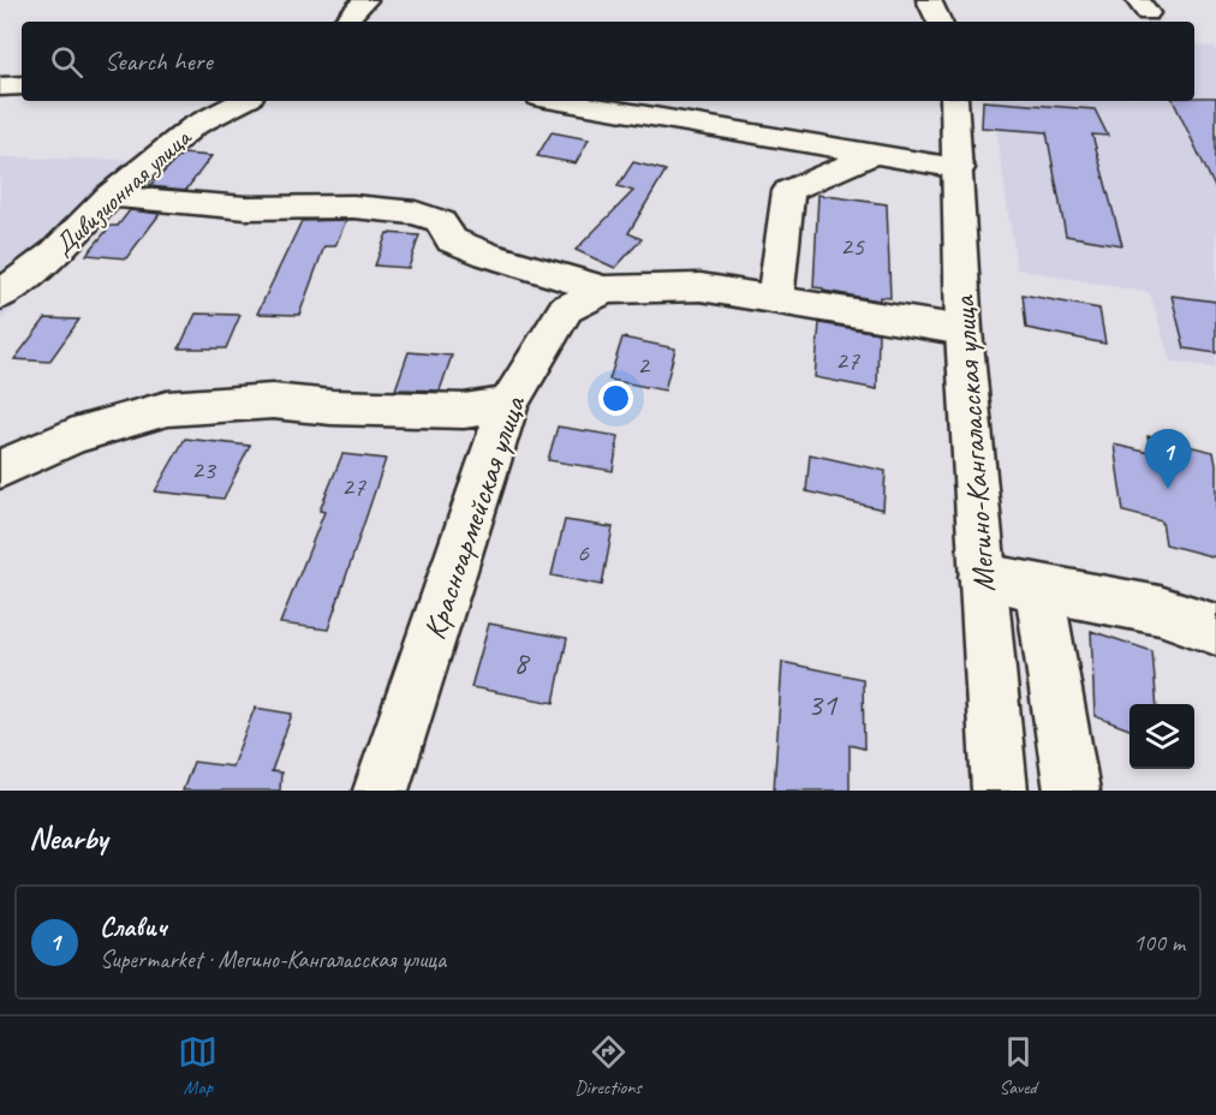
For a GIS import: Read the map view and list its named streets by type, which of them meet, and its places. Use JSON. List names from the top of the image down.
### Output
{
  "streets": {
    "street": ["Дивизионная улица", "Мегино-Кангаласская улица", "Красноармейская улица"]
  },
  "crossings": [
    ["Мегино-Кангаласская улица", "Красноармейская улица"]
  ],
  "house_numbers": [
    "25",
    "27",
    "2",
    "23",
    "27",
    "6",
    "8",
    "31"
  ],
  "page": {
    "search": "Search here",
    "pins": "1",
    "heading": "Nearby",
    "list": [
      {
        "mark": "1",
        "name": "Славич",
        "note": "Supermarket · Мегино-Кангаласская улица",
        "value": "100 m"
      }
    ],
    "nav": ["Map", "Directions", "Saved"]
  }
}
